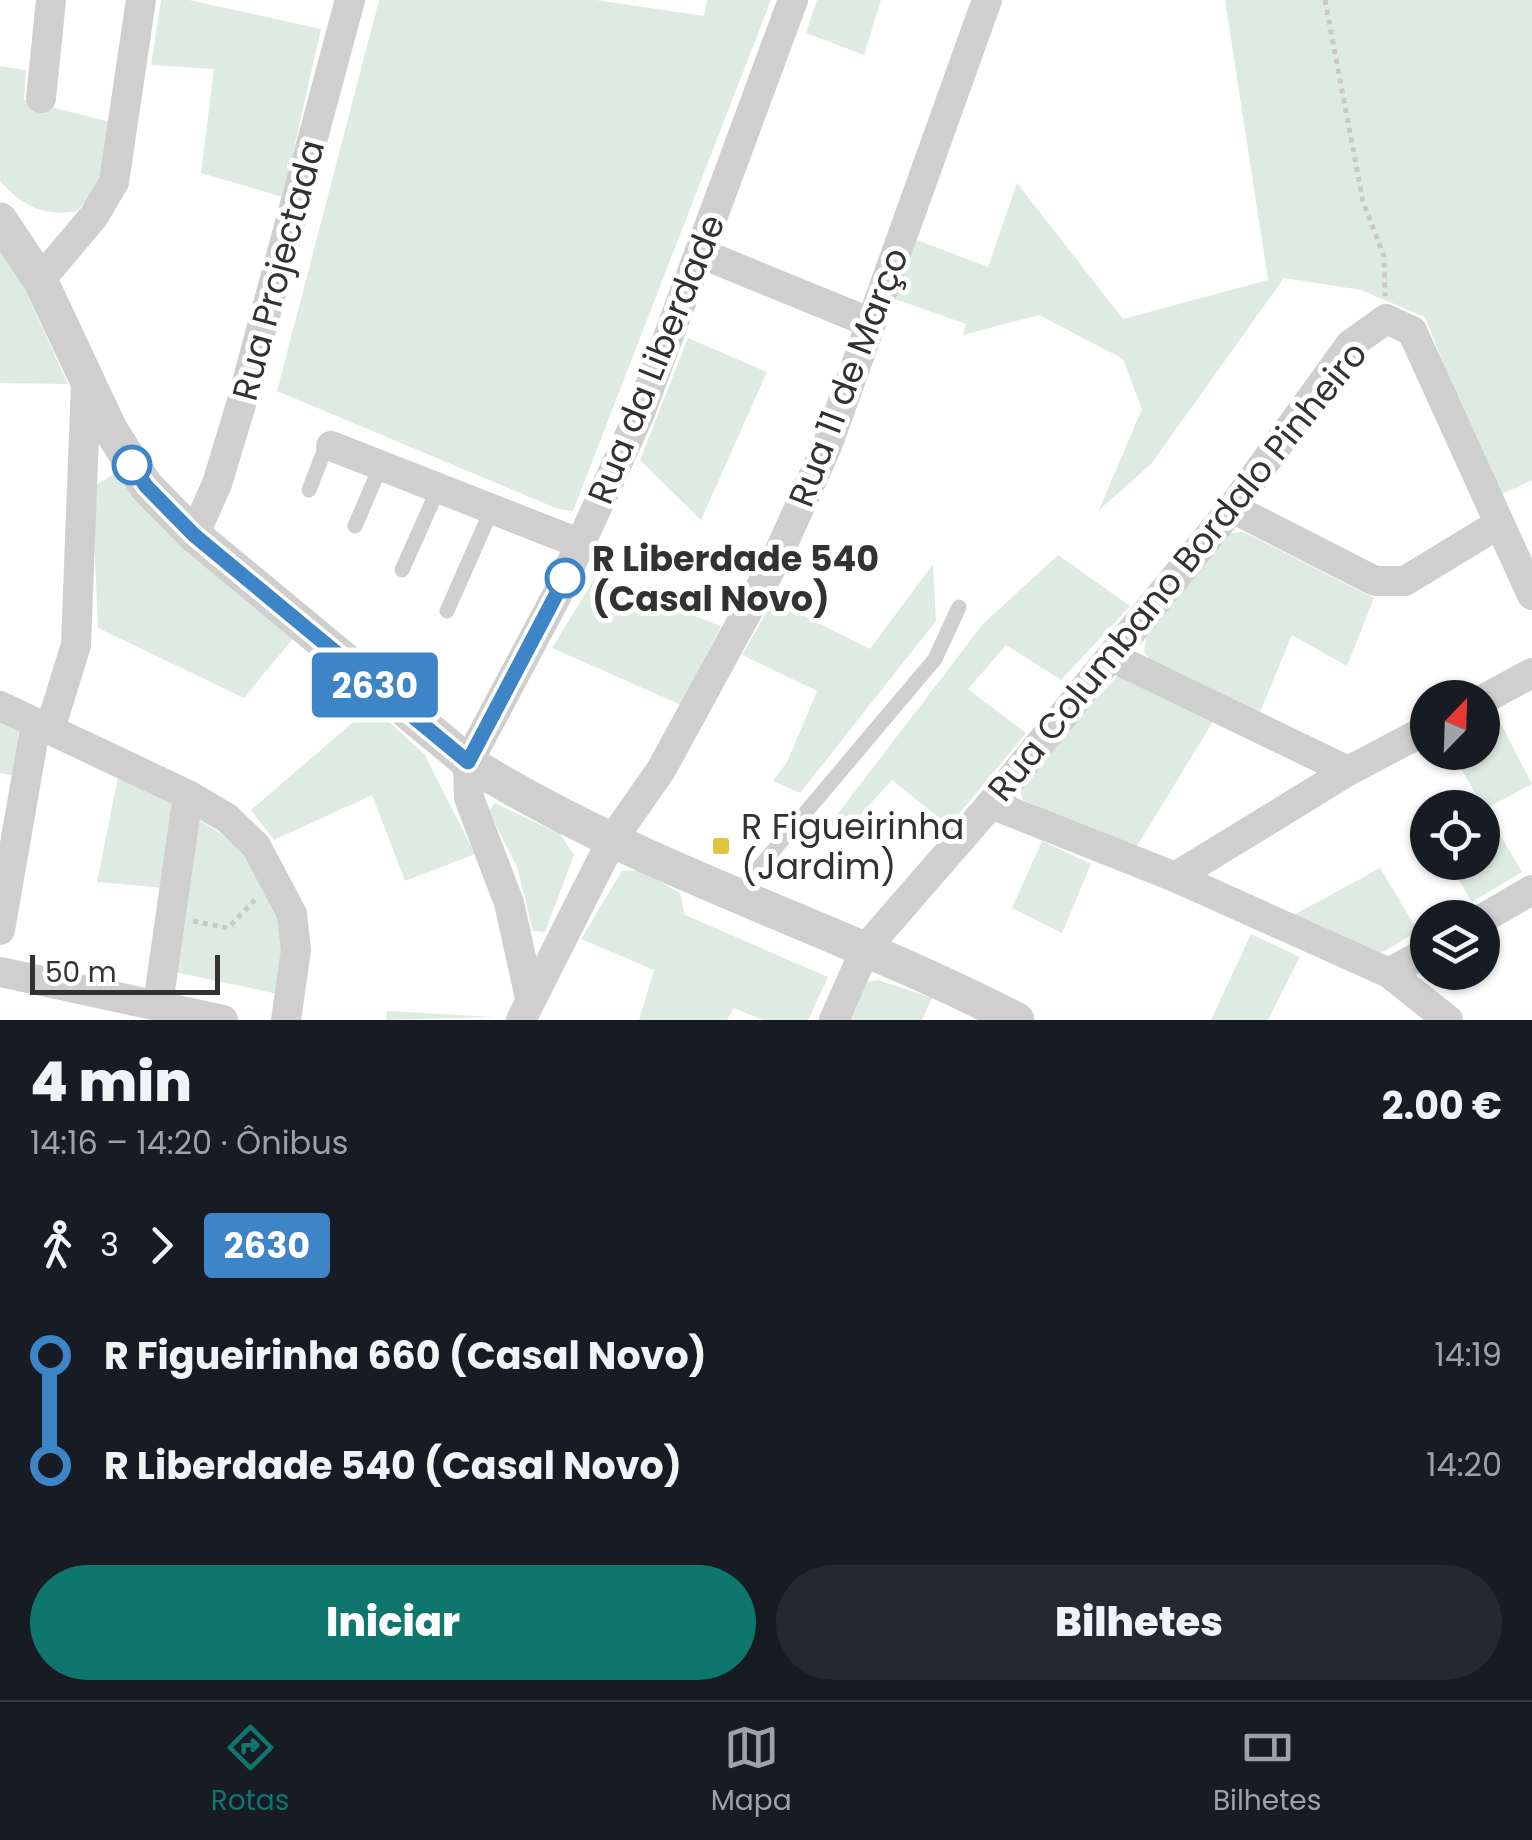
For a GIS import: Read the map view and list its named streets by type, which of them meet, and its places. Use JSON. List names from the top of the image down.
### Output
{
  "streets": {
    "street": [
      "Rua Projectada",
      "Rua da Liberdade",
      "Rua 11 de Março",
      "Rua Columbano Bordalo Pinheiro"
    ]
  },
  "places": {
    "other": ["R Liberdade 540 (Casal Novo)"],
    "transit": ["R Figueirinha (Jardim)"]
  },
  "lines": ["bus line 2630"],
  "scale_bar": "50 m",
  "north": "top right",
  "page": {
    "on_map": "2630",
    "scale": "50 m",
    "heading": ["4 min", "14:16 – 14:20 · Ônibus", "2.00 €"],
    "legs": ["3", "2630"],
    "list": [
      {
        "name": "R Figueirinha 660 (Casal Novo)",
        "value": "14:19"
      },
      {
        "name": "R Liberdade 540 (Casal Novo)",
        "value": "14:20"
      }
    ],
    "buttons": ["Iniciar", "Bilhetes"],
    "tabs": ["Rotas", "Mapa", "Bilhetes"]
  }
}
